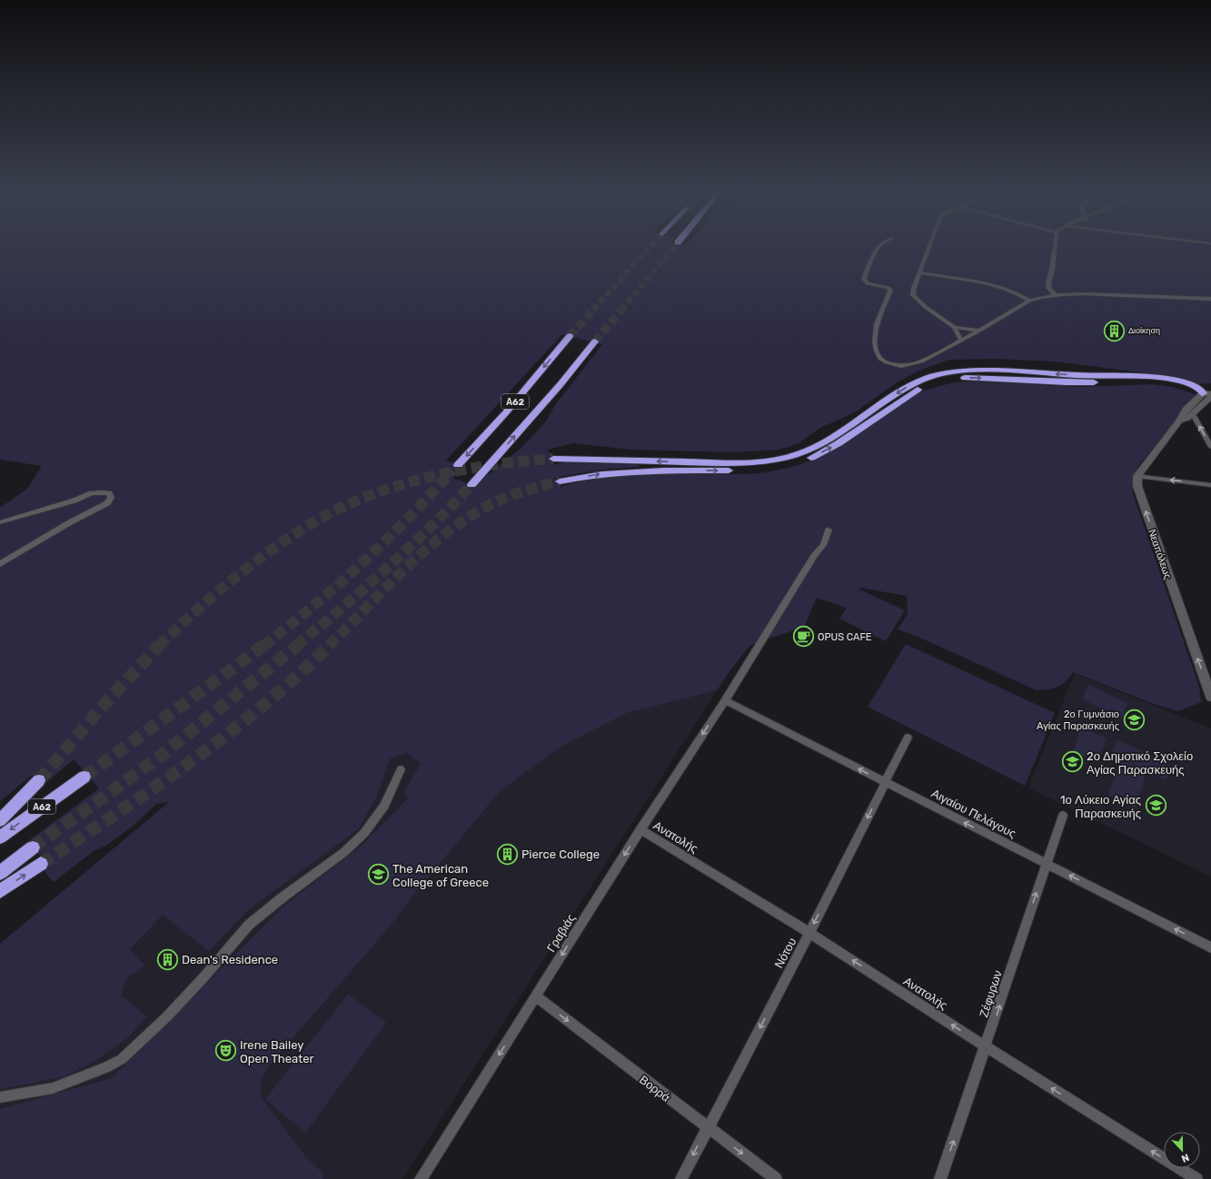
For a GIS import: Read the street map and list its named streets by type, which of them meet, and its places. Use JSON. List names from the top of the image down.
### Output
{
  "streets": {
    "highway": ["Α62"],
    "street": [
      "Νεαπόλεως",
      "Αιγαίου Πελάγους",
      "Ανατολής",
      "Γραβιάς",
      "Νότου",
      "Ζέφυρων",
      "Βορρά"
    ]
  },
  "crossings": [
    ["Αιγαίου Πελάγους", "Γραβιάς"],
    ["Αιγαίου Πελάγους", "Νότου"],
    ["Αιγαίου Πελάγους", "Ζέφυρων"],
    ["Ανατολής", "Γραβιάς"],
    ["Ανατολής", "Νότου"],
    ["Ανατολής", "Ζέφυρων"],
    ["Γραβιάς", "Βορρά"],
    ["Νότου", "Βορρά"]
  ],
  "one_way": [
    "Νεαπόλεως",
    "Αιγαίου Πελάγους",
    "Ανατολής",
    "Γραβιάς",
    "Νότου",
    "Ζέφυρων",
    "Βορρά"
  ],
  "places": {
    "building": ["Διοίκηση", "Pierce College", "Dean's Residence"],
    "cafe": ["OPUS CAFE"],
    "school or university": [
      "2ο Γυμνάσιο Αγίας Παρασκευής",
      "2ο Δημοτικό Σχολείο Αγίας Παρασκευής",
      "1ο Λύκειο Αγίας Παρασκευής",
      "The American College of Greece"
    ],
    "theatre": ["Irene Bailey Open Theater"]
  },
  "north": "bottom"
}
